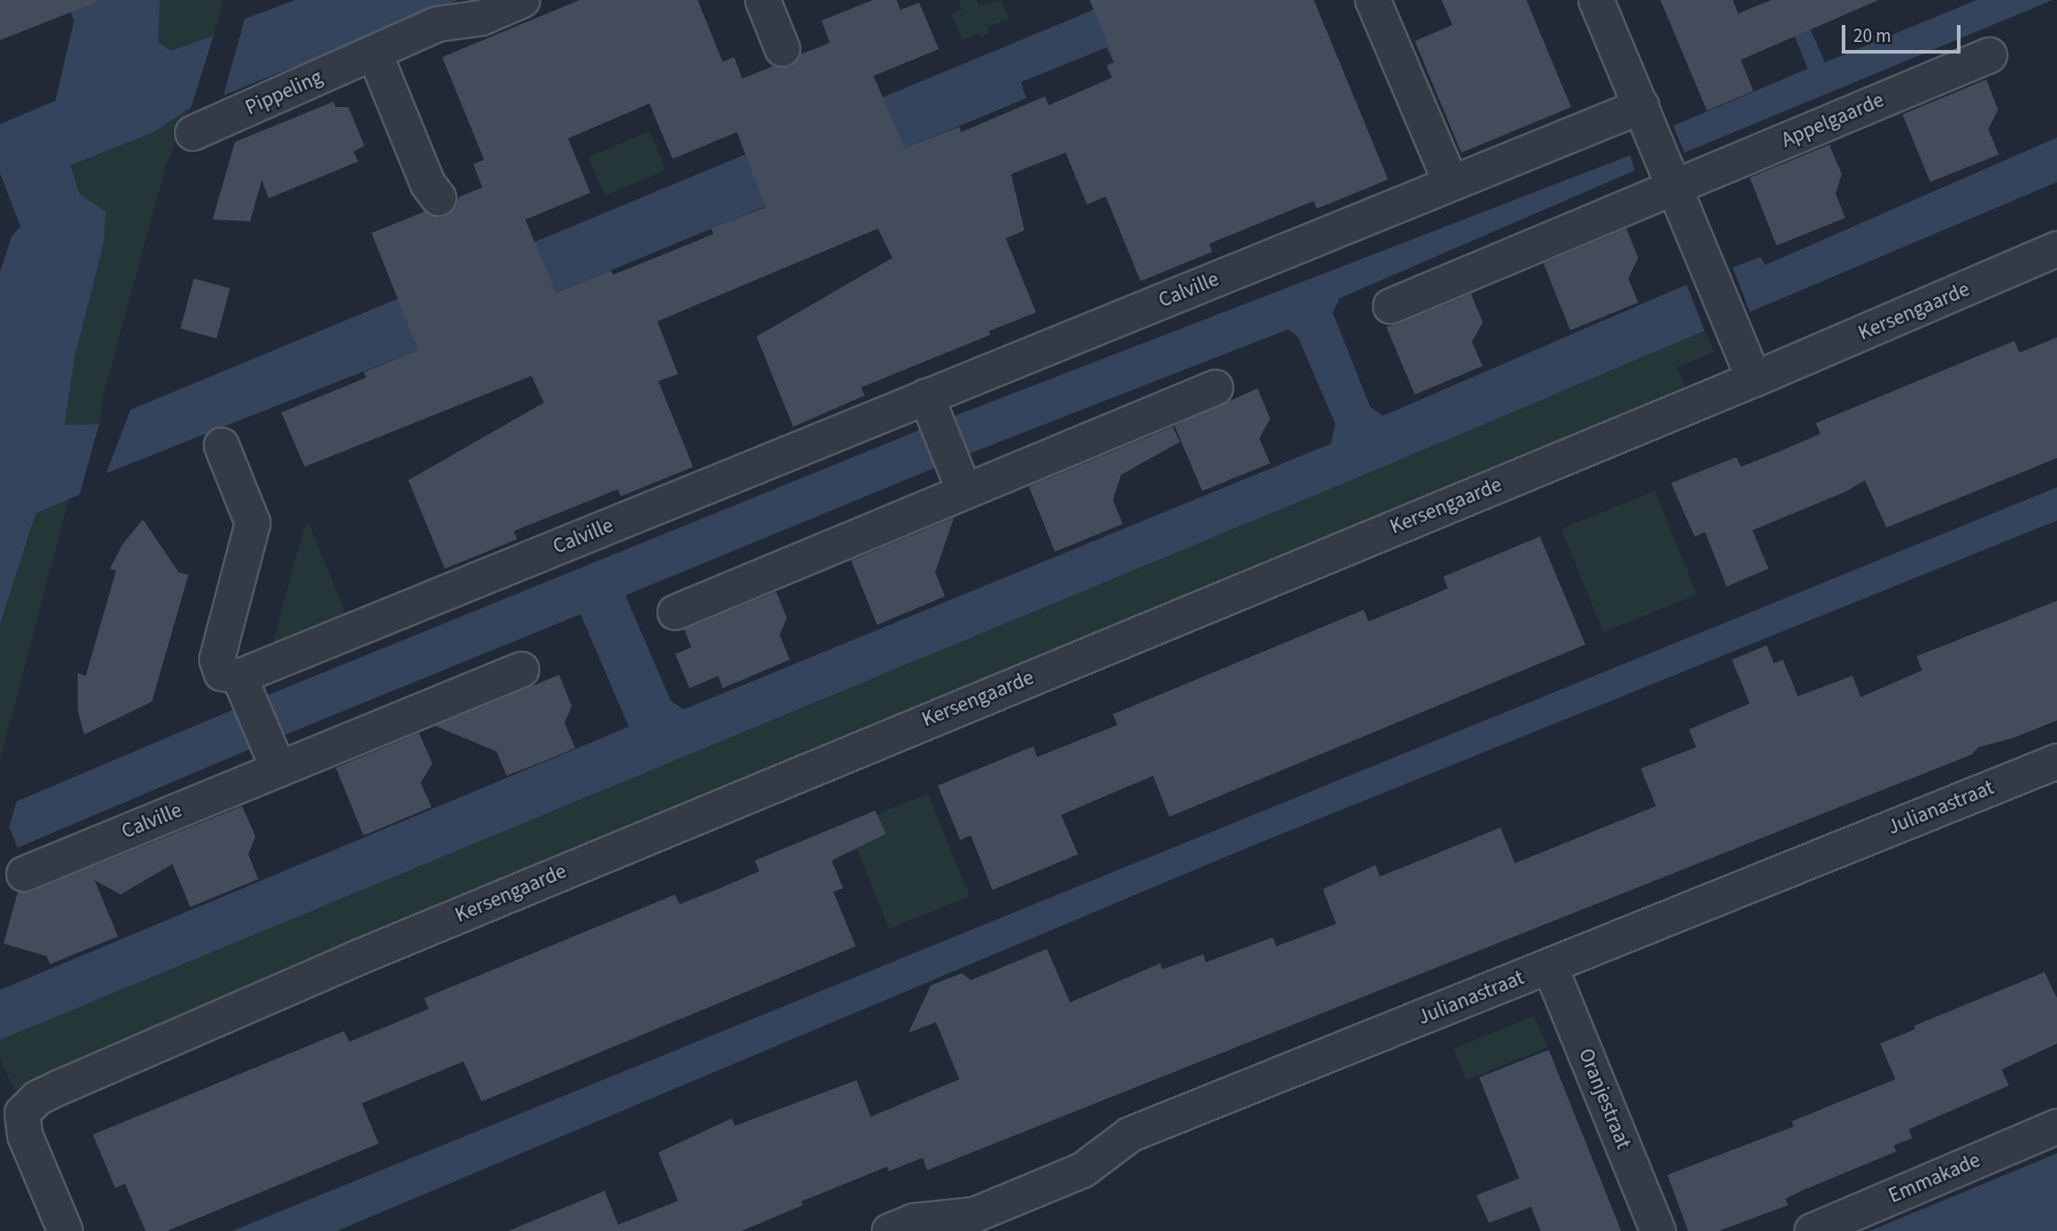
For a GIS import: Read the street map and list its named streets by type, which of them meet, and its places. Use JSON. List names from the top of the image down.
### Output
{
  "streets": {
    "street": [
      "Pippeling",
      "Appelgaarde",
      "Calville",
      "Kersengaarde",
      "Julianastraat",
      "Oranjestraat",
      "Emmakade"
    ]
  },
  "crossings": [
    ["Julianastraat", "Oranjestraat"]
  ],
  "scale_bar": "20 m"
}
